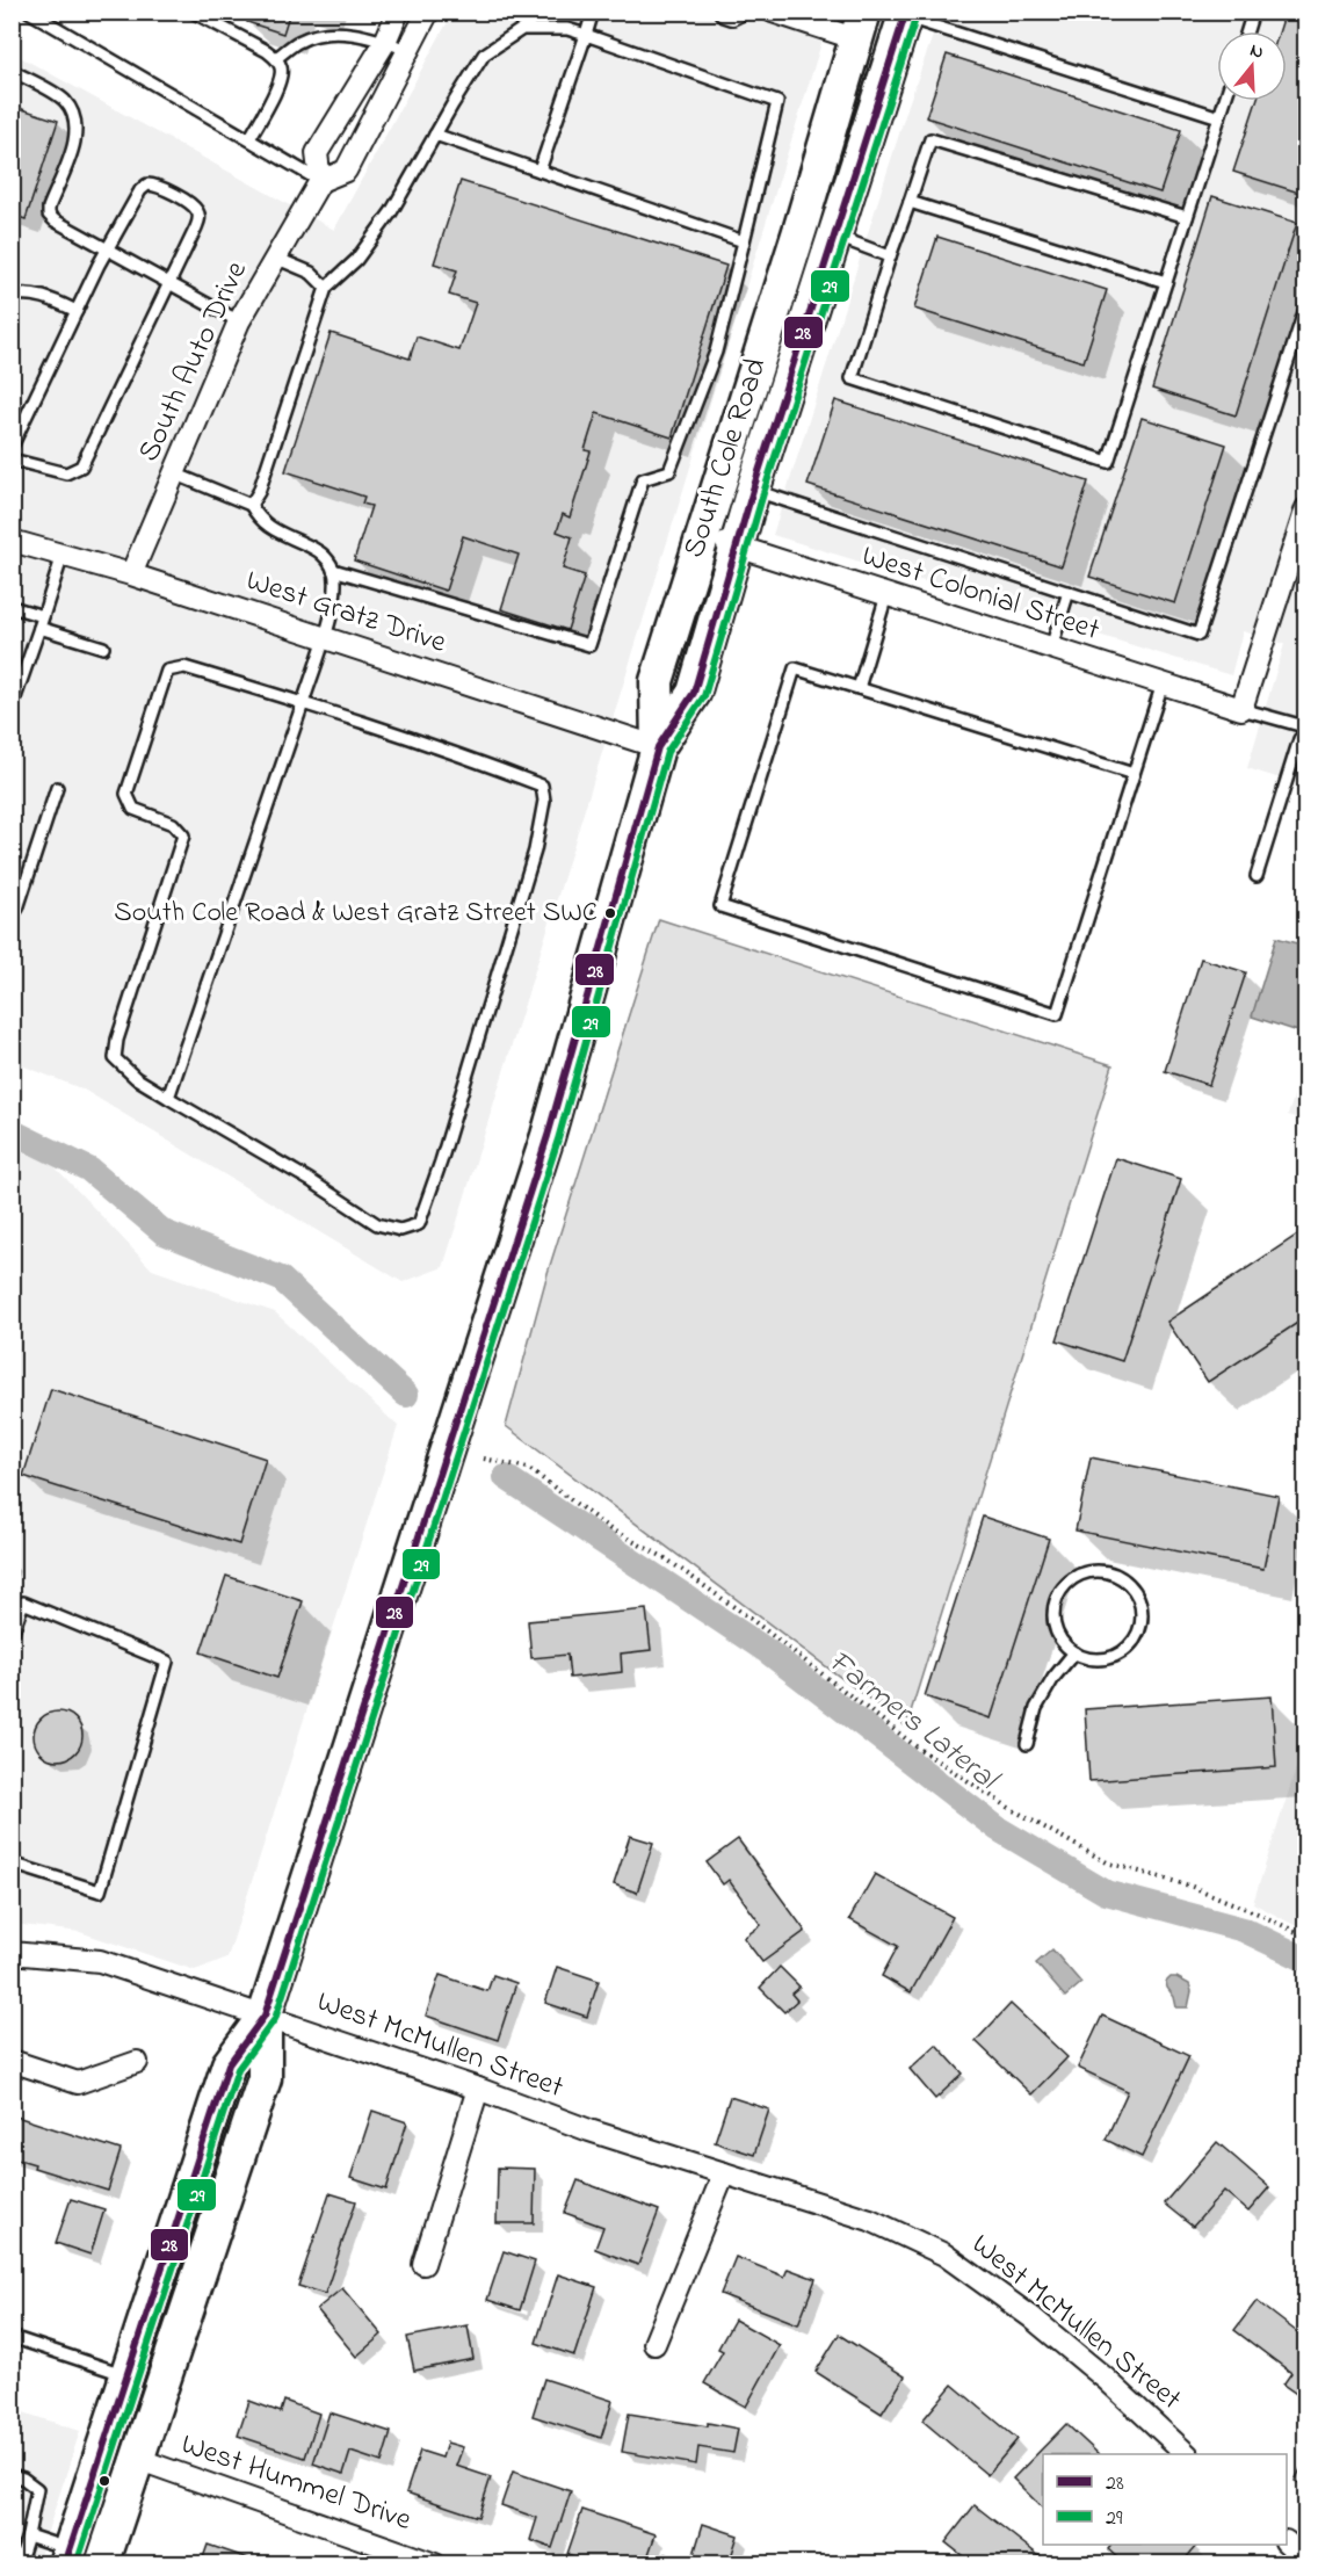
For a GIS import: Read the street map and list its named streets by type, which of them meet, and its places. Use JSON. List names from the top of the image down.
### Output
{
  "streets": {
    "main road": ["South Cole Road"],
    "street": [
      "South Auto Drive",
      "West Colonial Street",
      "West Gratz Drive",
      "West McMullen Street",
      "West Hummel Drive"
    ]
  },
  "crossings": [
    ["South Auto Drive", "West Gratz Drive"],
    ["South Cole Road", "West Colonial Street"],
    ["South Cole Road", "West Gratz Drive"],
    ["South Cole Road", "West McMullen Street"],
    ["South Cole Road", "West Hummel Drive"]
  ],
  "water": ["Farmers Lateral"],
  "places": ["South Cole Road & West Gratz Street SWC"],
  "lines": ["transit line 28", "transit line 29"],
  "legend": ["28", "29"],
  "north": "top"
}
